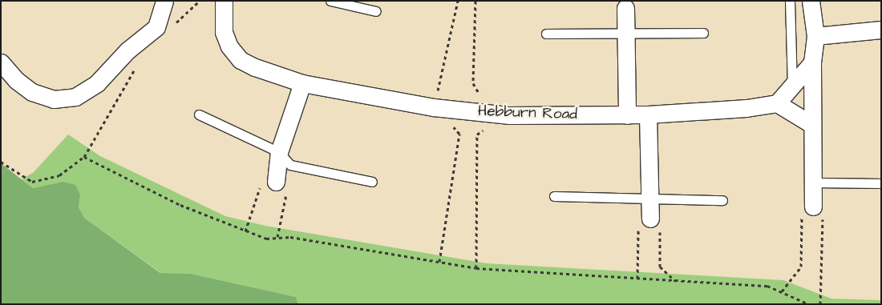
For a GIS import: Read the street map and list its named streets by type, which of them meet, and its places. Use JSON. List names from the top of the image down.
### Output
{
  "streets": {
    "street": ["Hebburn Road"]
  }
}
